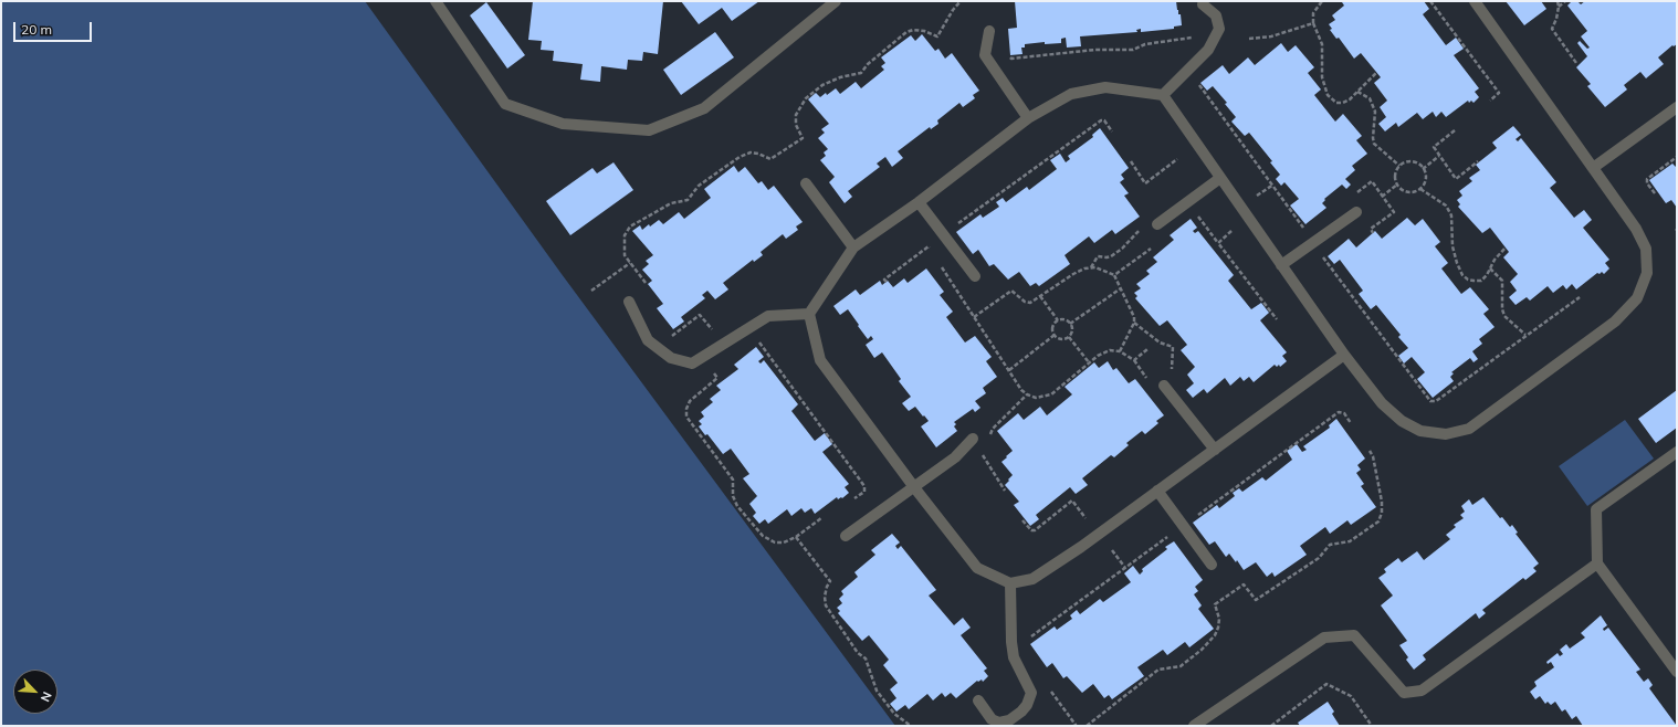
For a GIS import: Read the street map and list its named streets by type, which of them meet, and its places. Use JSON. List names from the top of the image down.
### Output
{
  "scale_bar": "20 m",
  "north": "bottom right"
}
